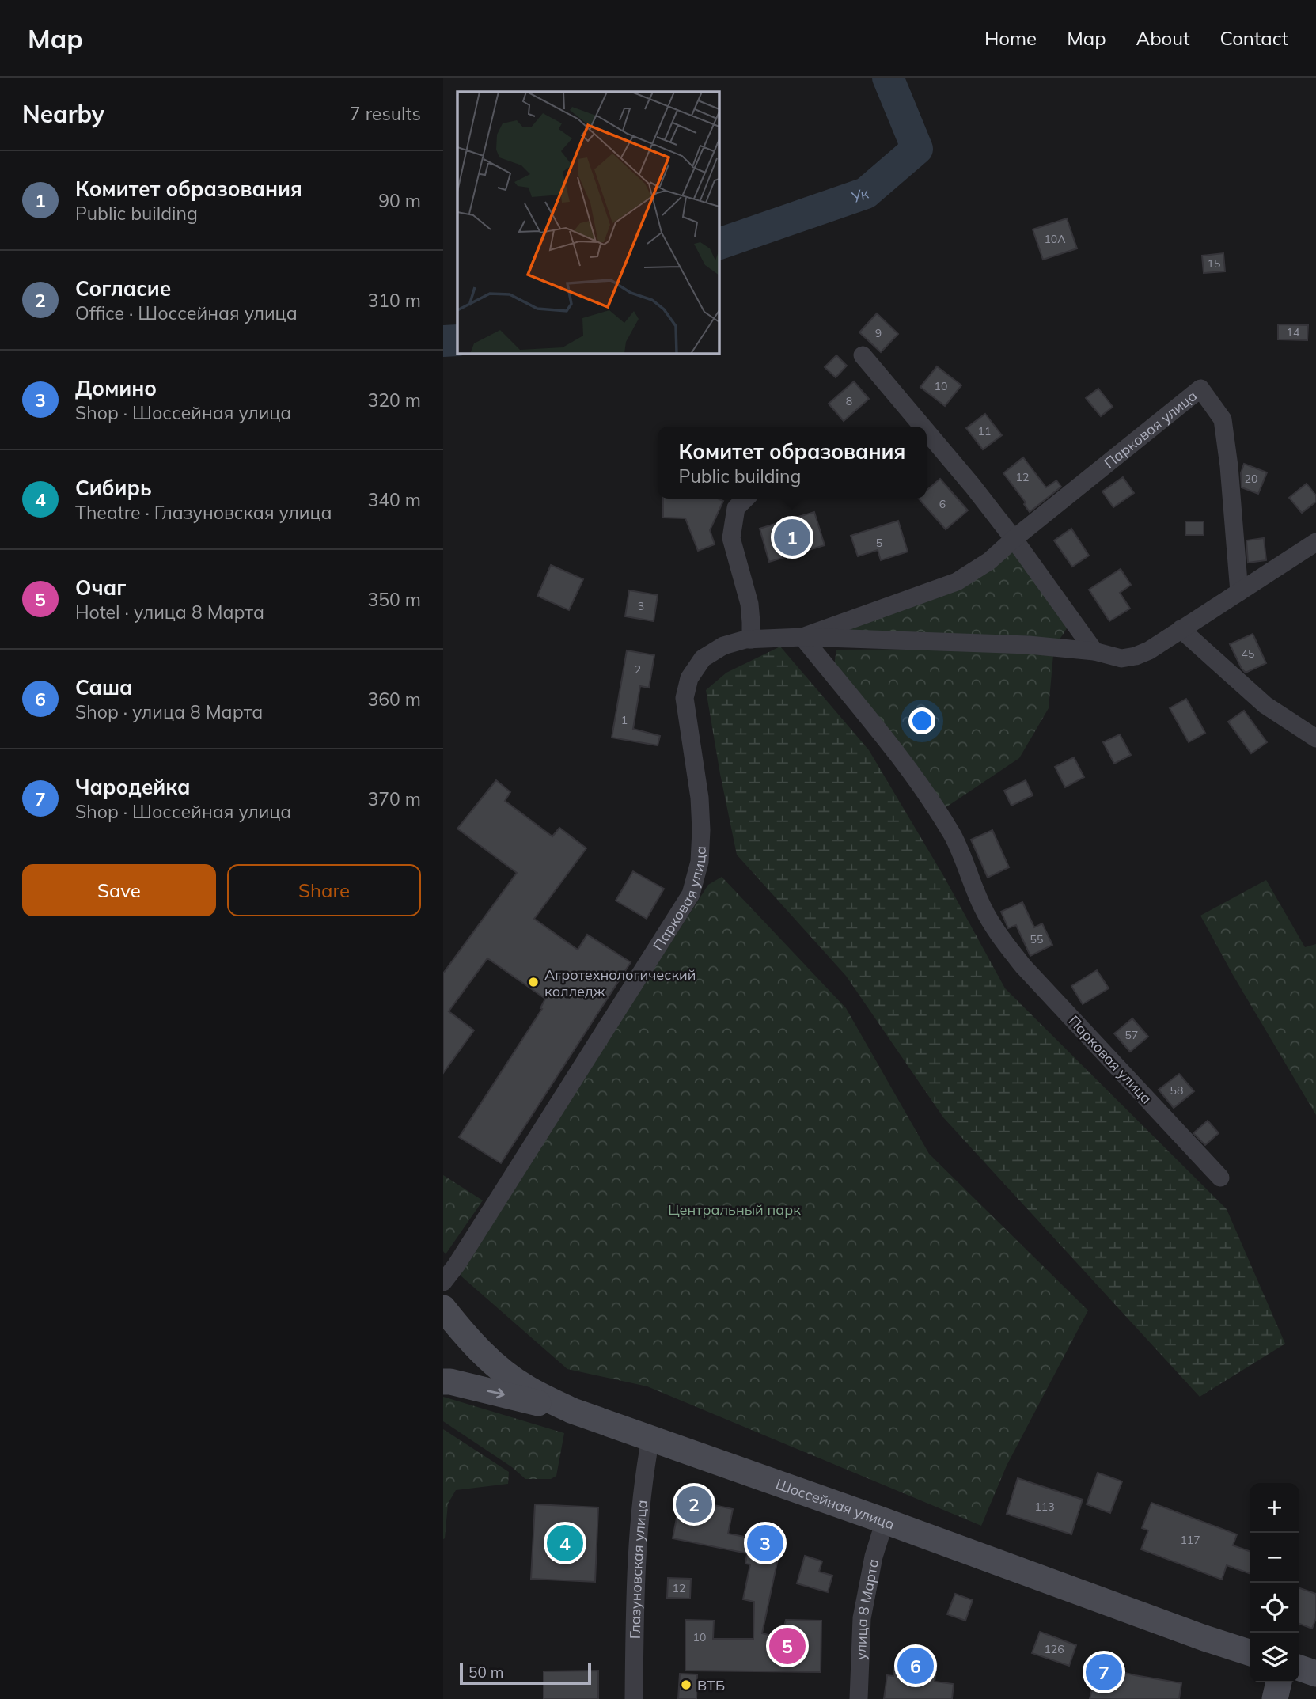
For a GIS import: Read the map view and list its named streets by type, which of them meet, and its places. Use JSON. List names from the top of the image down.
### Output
{
  "streets": {
    "main road": ["Шоссейная улица"],
    "street": ["Парковая улица", "Глазуновская улица", "улица 8 Марта"]
  },
  "crossings": [
    ["Шоссейная улица", "Глазуновская улица"],
    ["Шоссейная улица", "улица 8 Марта"]
  ],
  "water": ["Ук"],
  "parks": ["Центральный парк"],
  "places": ["Агротехнологический колледж", "ВТБ"],
  "house_numbers": [
    "10А",
    "15",
    "14",
    "9",
    "10",
    "8",
    "11",
    "12",
    "20",
    "6",
    "5",
    "3",
    "45",
    "2",
    "1",
    "55",
    "57",
    "58",
    "113",
    "117",
    "12",
    "10",
    "126"
  ],
  "scale_bar": "50 m",
  "page": {
    "header": "Map",
    "nav": [
      "Home",
      "Map",
      "About",
      "Contact"
    ],
    "heading": ["Nearby", "7 results"],
    "list": [
      {
        "mark": "1",
        "name": "Комитет образования",
        "note": "Public building",
        "value": "90 m"
      },
      {
        "mark": "2",
        "name": "Согласие",
        "note": "Office · Шоссейная улица",
        "value": "310 m"
      },
      {
        "mark": "3",
        "name": "Домино",
        "note": "Shop · Шоссейная улица",
        "value": "320 m"
      },
      {
        "mark": "4",
        "name": "Сибирь",
        "note": "Theatre · Глазуновская улица",
        "value": "340 m"
      },
      {
        "mark": "5",
        "name": "Очаг",
        "note": "Hotel · улица 8 Марта",
        "value": "350 m"
      },
      {
        "mark": "6",
        "name": "Саша",
        "note": "Shop · улица 8 Марта",
        "value": "360 m"
      },
      {
        "mark": "7",
        "name": "Чародейка",
        "note": "Shop · Шоссейная улица",
        "value": "370 m"
      }
    ],
    "popup": ["Комитет образования", "Public building"],
    "pins": [
      "1",
      "2",
      "3",
      "4",
      "5",
      "6",
      "7"
    ],
    "buttons": ["Save", "Share"],
    "map_buttons": ["+", "−"],
    "scale": "50 m"
  }
}
